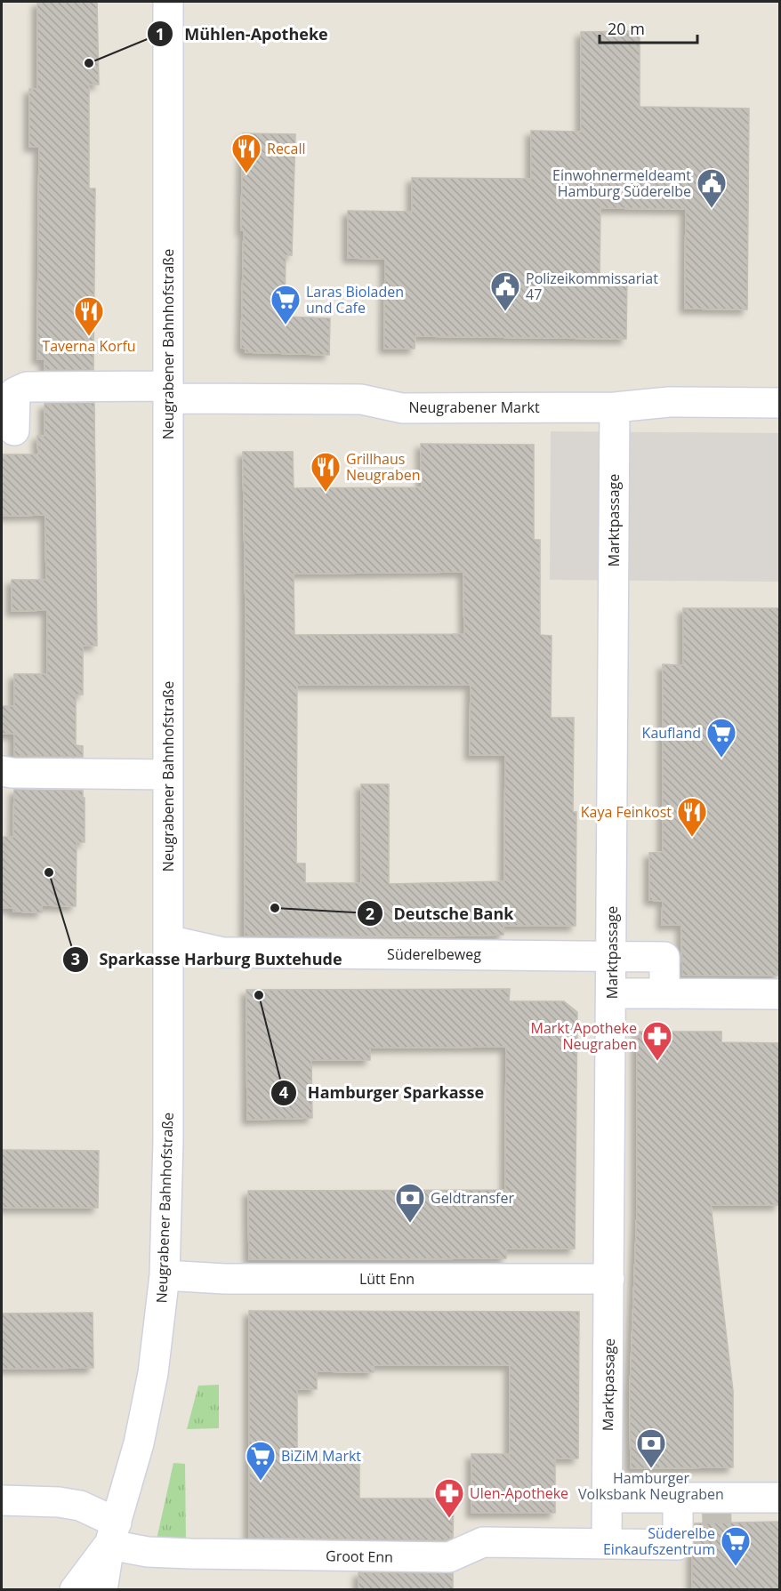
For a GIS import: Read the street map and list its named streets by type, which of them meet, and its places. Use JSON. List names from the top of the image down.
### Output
{
  "streets": {
    "street": [
      "Neugrabener Bahnhofstraße",
      "Neugrabener Markt",
      "Marktpassage",
      "Süderelbeweg",
      "Lütt Enn",
      "Groot Enn"
    ]
  },
  "crossings": [
    ["Neugrabener Bahnhofstraße", "Neugrabener Markt"],
    ["Neugrabener Bahnhofstraße", "Süderelbeweg"],
    ["Neugrabener Bahnhofstraße", "Lütt Enn"],
    ["Neugrabener Bahnhofstraße", "Groot Enn"],
    ["Neugrabener Markt", "Marktpassage"],
    ["Marktpassage", "Süderelbeweg"],
    ["Marktpassage", "Lütt Enn"]
  ],
  "places": {
    "other": [
      "Mühlen-Apotheke",
      "Sparkasse Harburg Buxtehude",
      "Deutsche Bank",
      "Hamburger Sparkasse"
    ],
    "restaurant": [
      "Recall",
      "Taverna Korfu",
      "Grillhaus Neugraben",
      "Kaya Feinkost"
    ],
    "public building": ["Einwohnermeldeamt Hamburg Süderelbe", "Polizeikommissariat 47"],
    "supermarket": [
      "Laras Bioladen und Cafe",
      "Kaufland",
      "BiZiM Markt",
      "Süderelbe Einkaufszentrum"
    ],
    "pharmacy": ["Markt Apotheke Neugraben", "Ulen-Apotheke"],
    "bank": ["Geldtransfer", "Hamburger Volksbank Neugraben"]
  },
  "scale_bar": "20 m"
}
